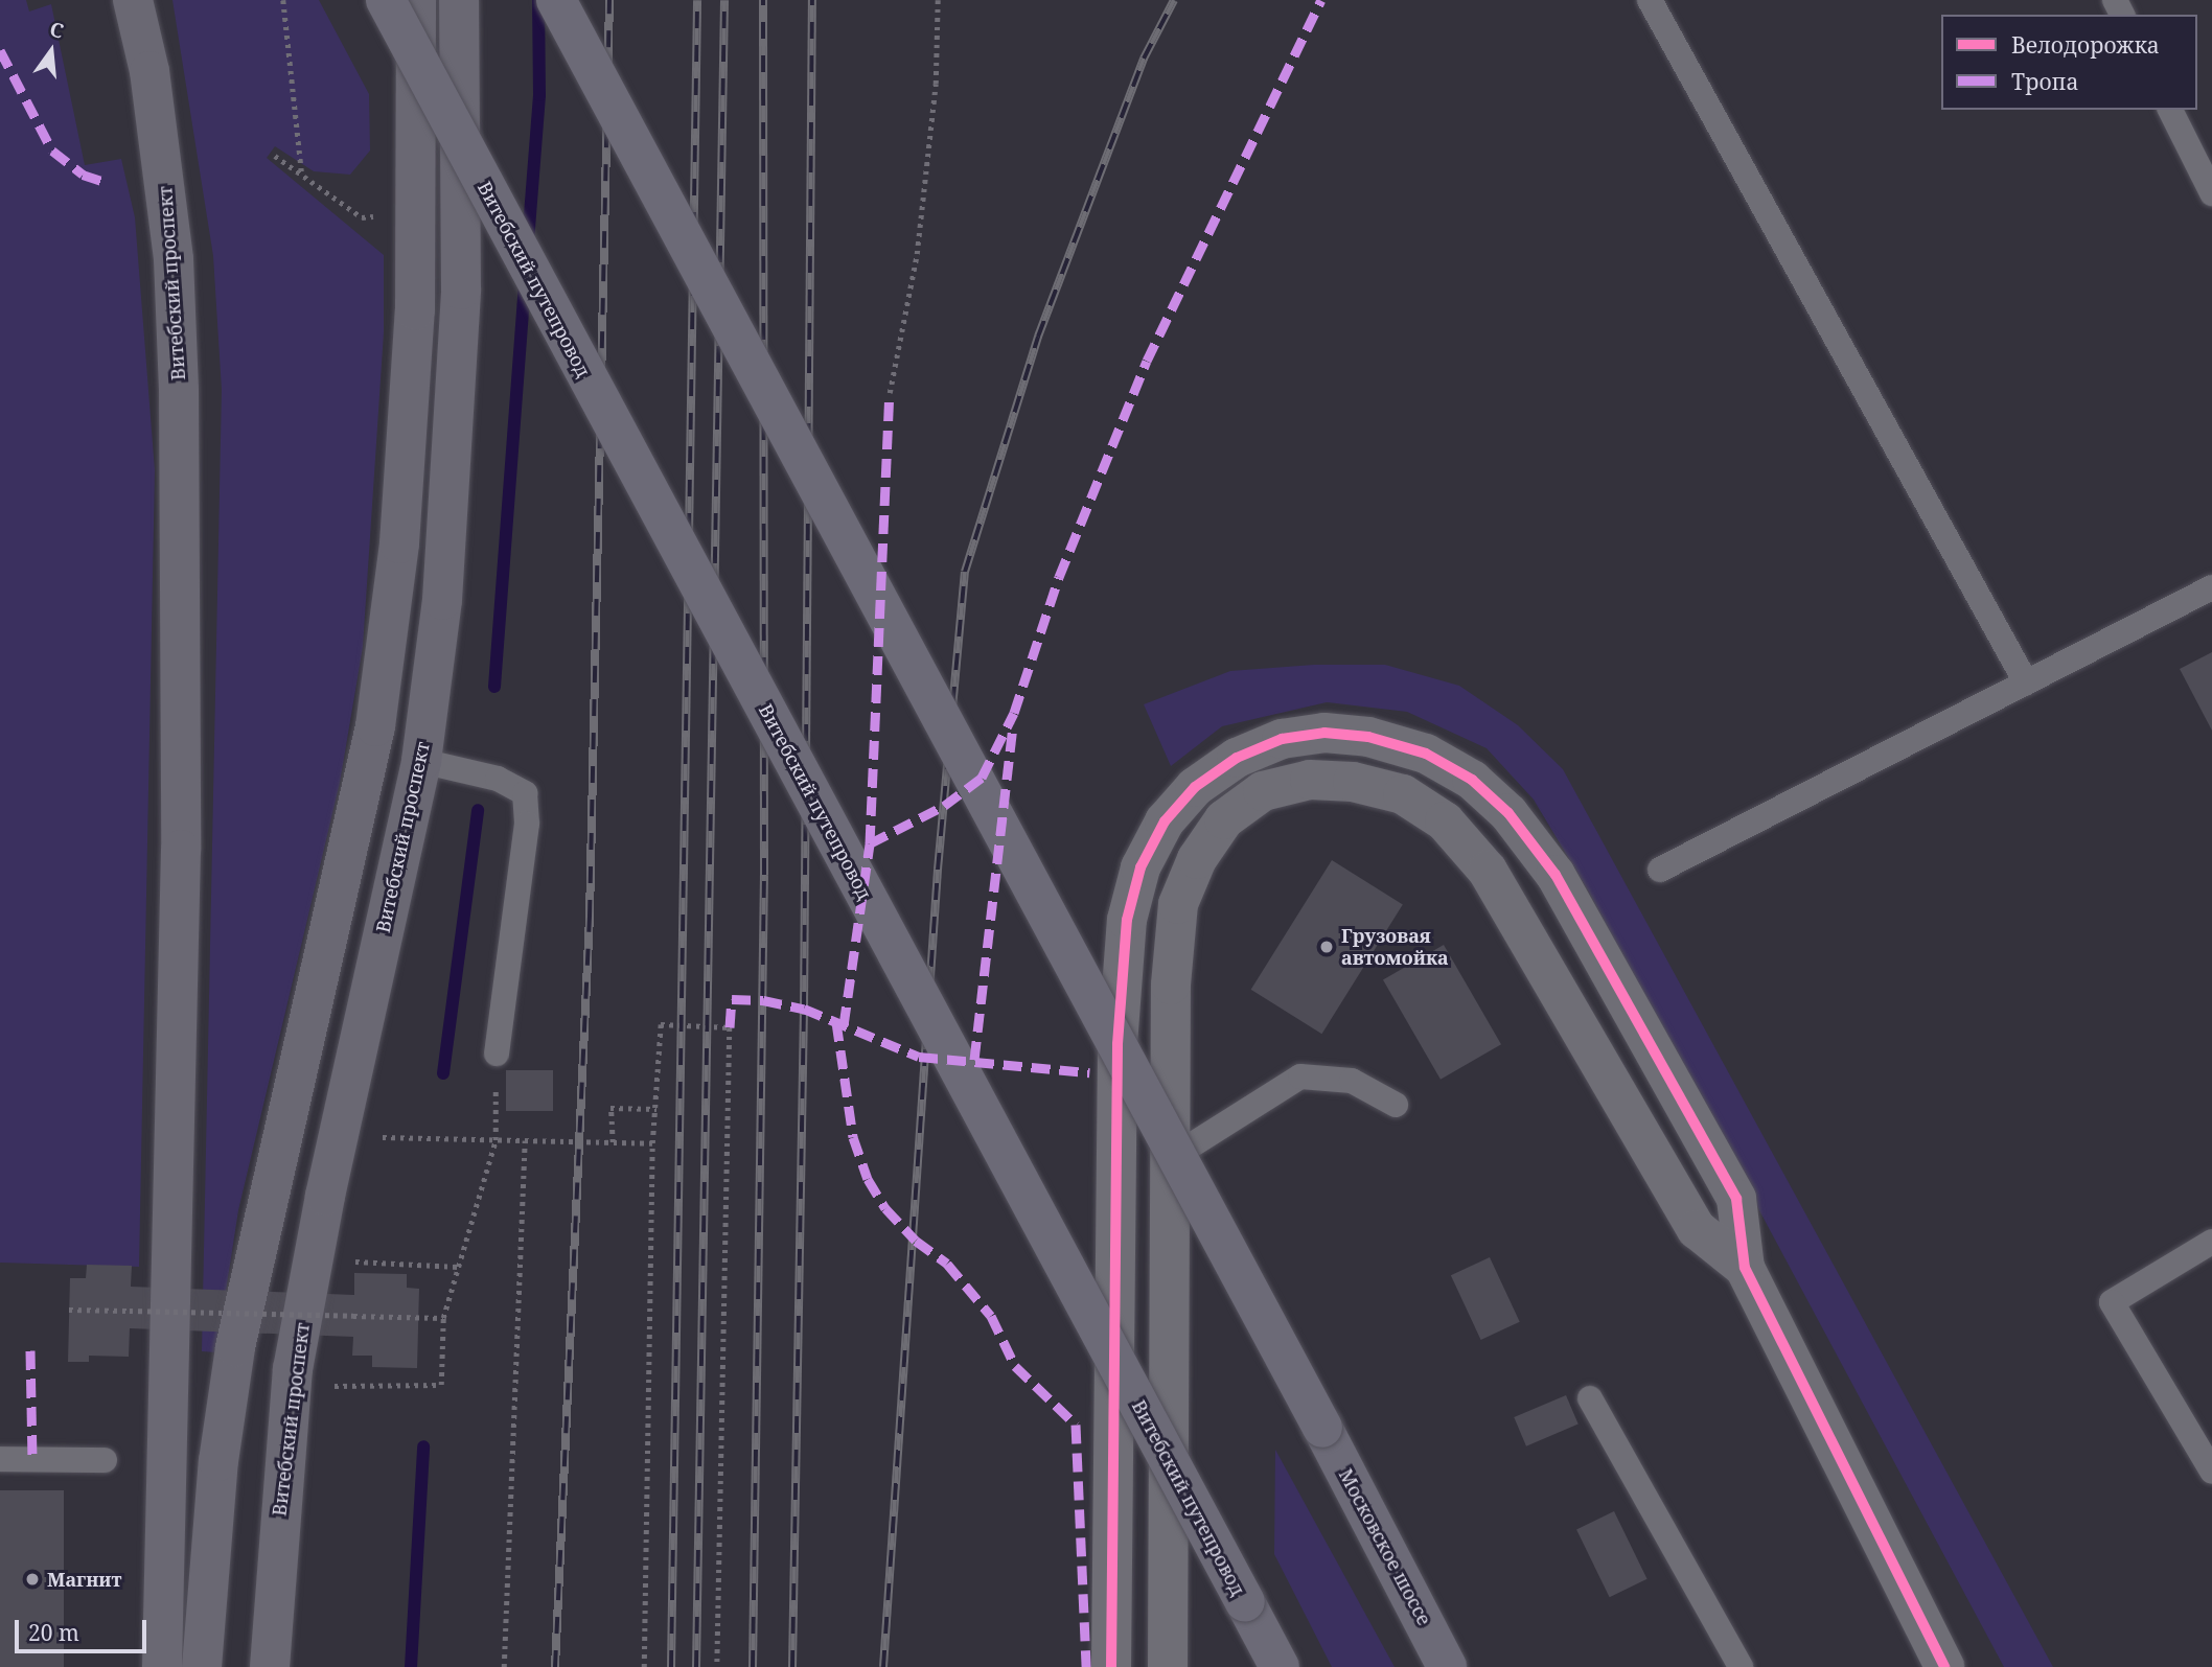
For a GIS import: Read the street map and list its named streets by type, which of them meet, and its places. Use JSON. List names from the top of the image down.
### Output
{
  "streets": {
    "highway": ["Витебский путепровод", "Московское шоссе"],
    "main road": ["Витебский проспект"]
  },
  "places": ["Грузовая автомойка", "Магнит"],
  "legend": ["Велодорожка", "Тропа"],
  "scale_bar": "20 m",
  "north": "top"
}
